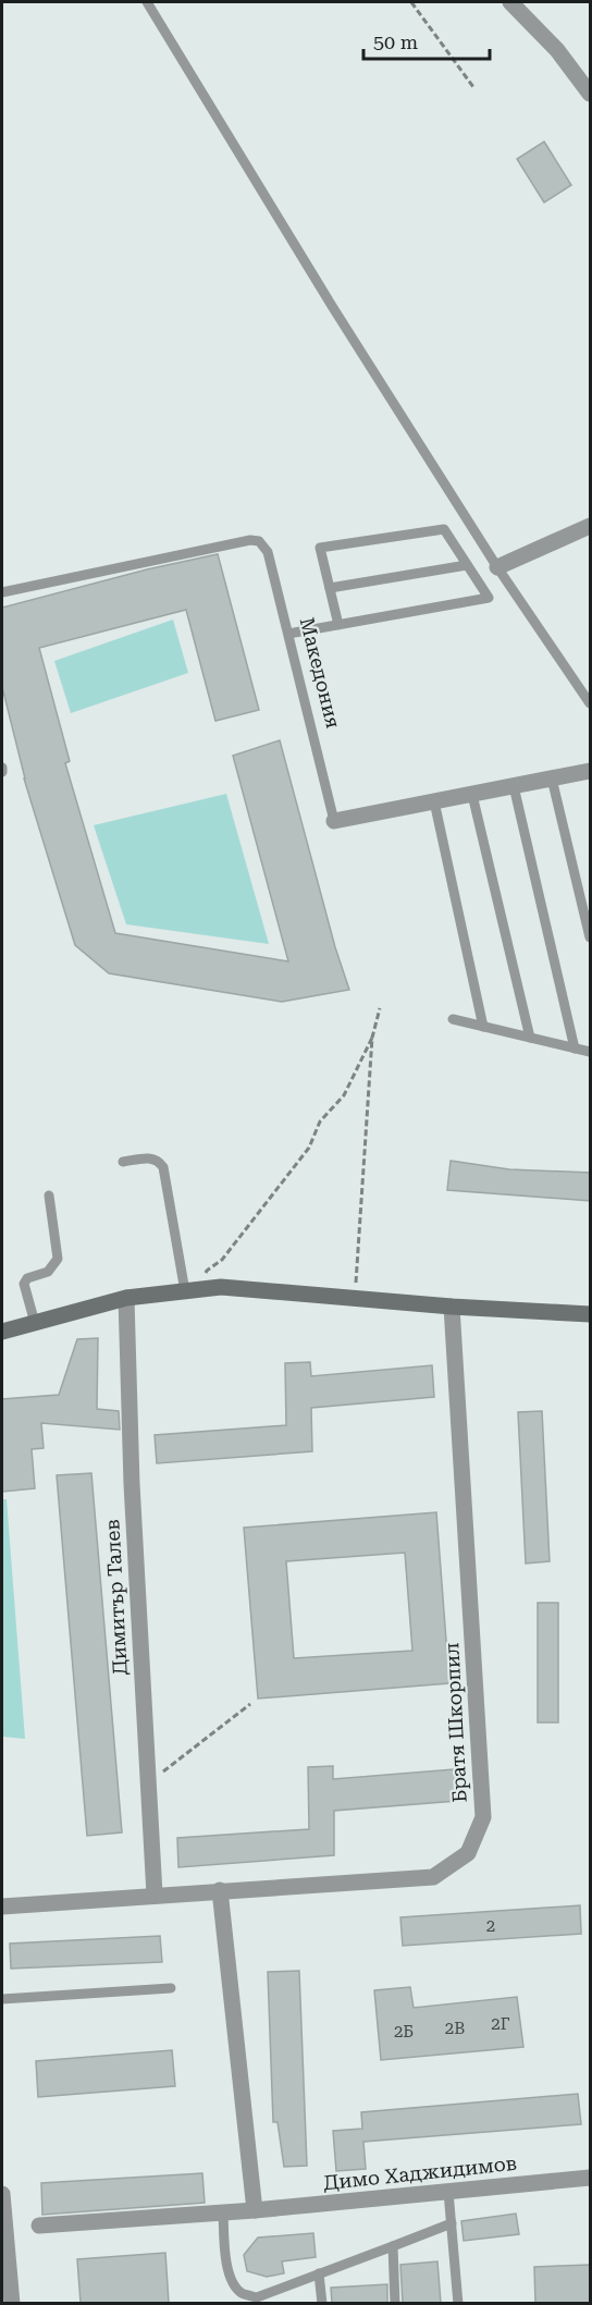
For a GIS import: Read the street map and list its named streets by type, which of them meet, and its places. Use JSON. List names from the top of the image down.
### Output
{
  "streets": {
    "street": [
      "Македония",
      "Димитър Талев",
      "Братя Шкорпил",
      "Димо Хаджидимов"
    ]
  },
  "crossings": [
    ["Димитър Талев", "Братя Шкорпил"]
  ],
  "house_numbers": [
    "2",
    "2Г",
    "2В",
    "2Б"
  ],
  "scale_bar": "50 m"
}
